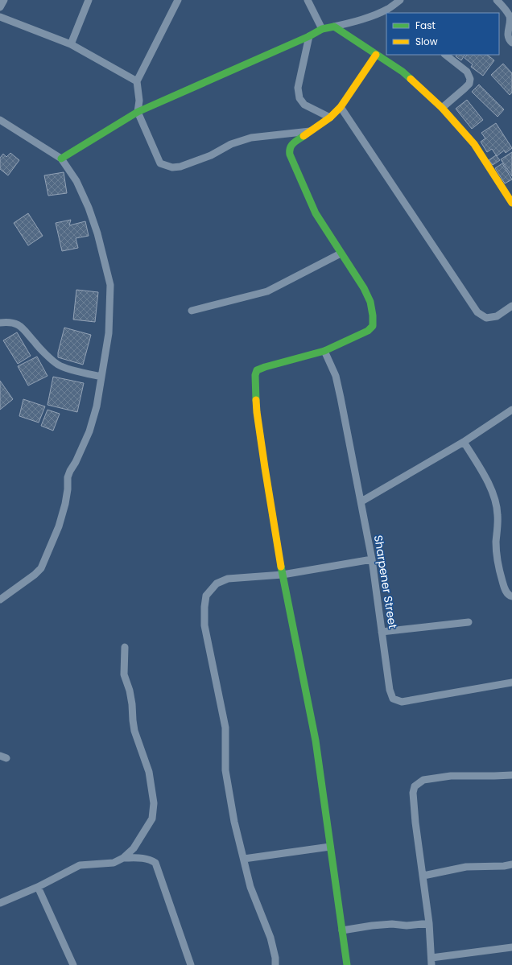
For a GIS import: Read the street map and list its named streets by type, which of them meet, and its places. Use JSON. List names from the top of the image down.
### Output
{
  "streets": {
    "street": ["Sharpener Street"]
  },
  "legend": ["Fast", "Slow"]
}
